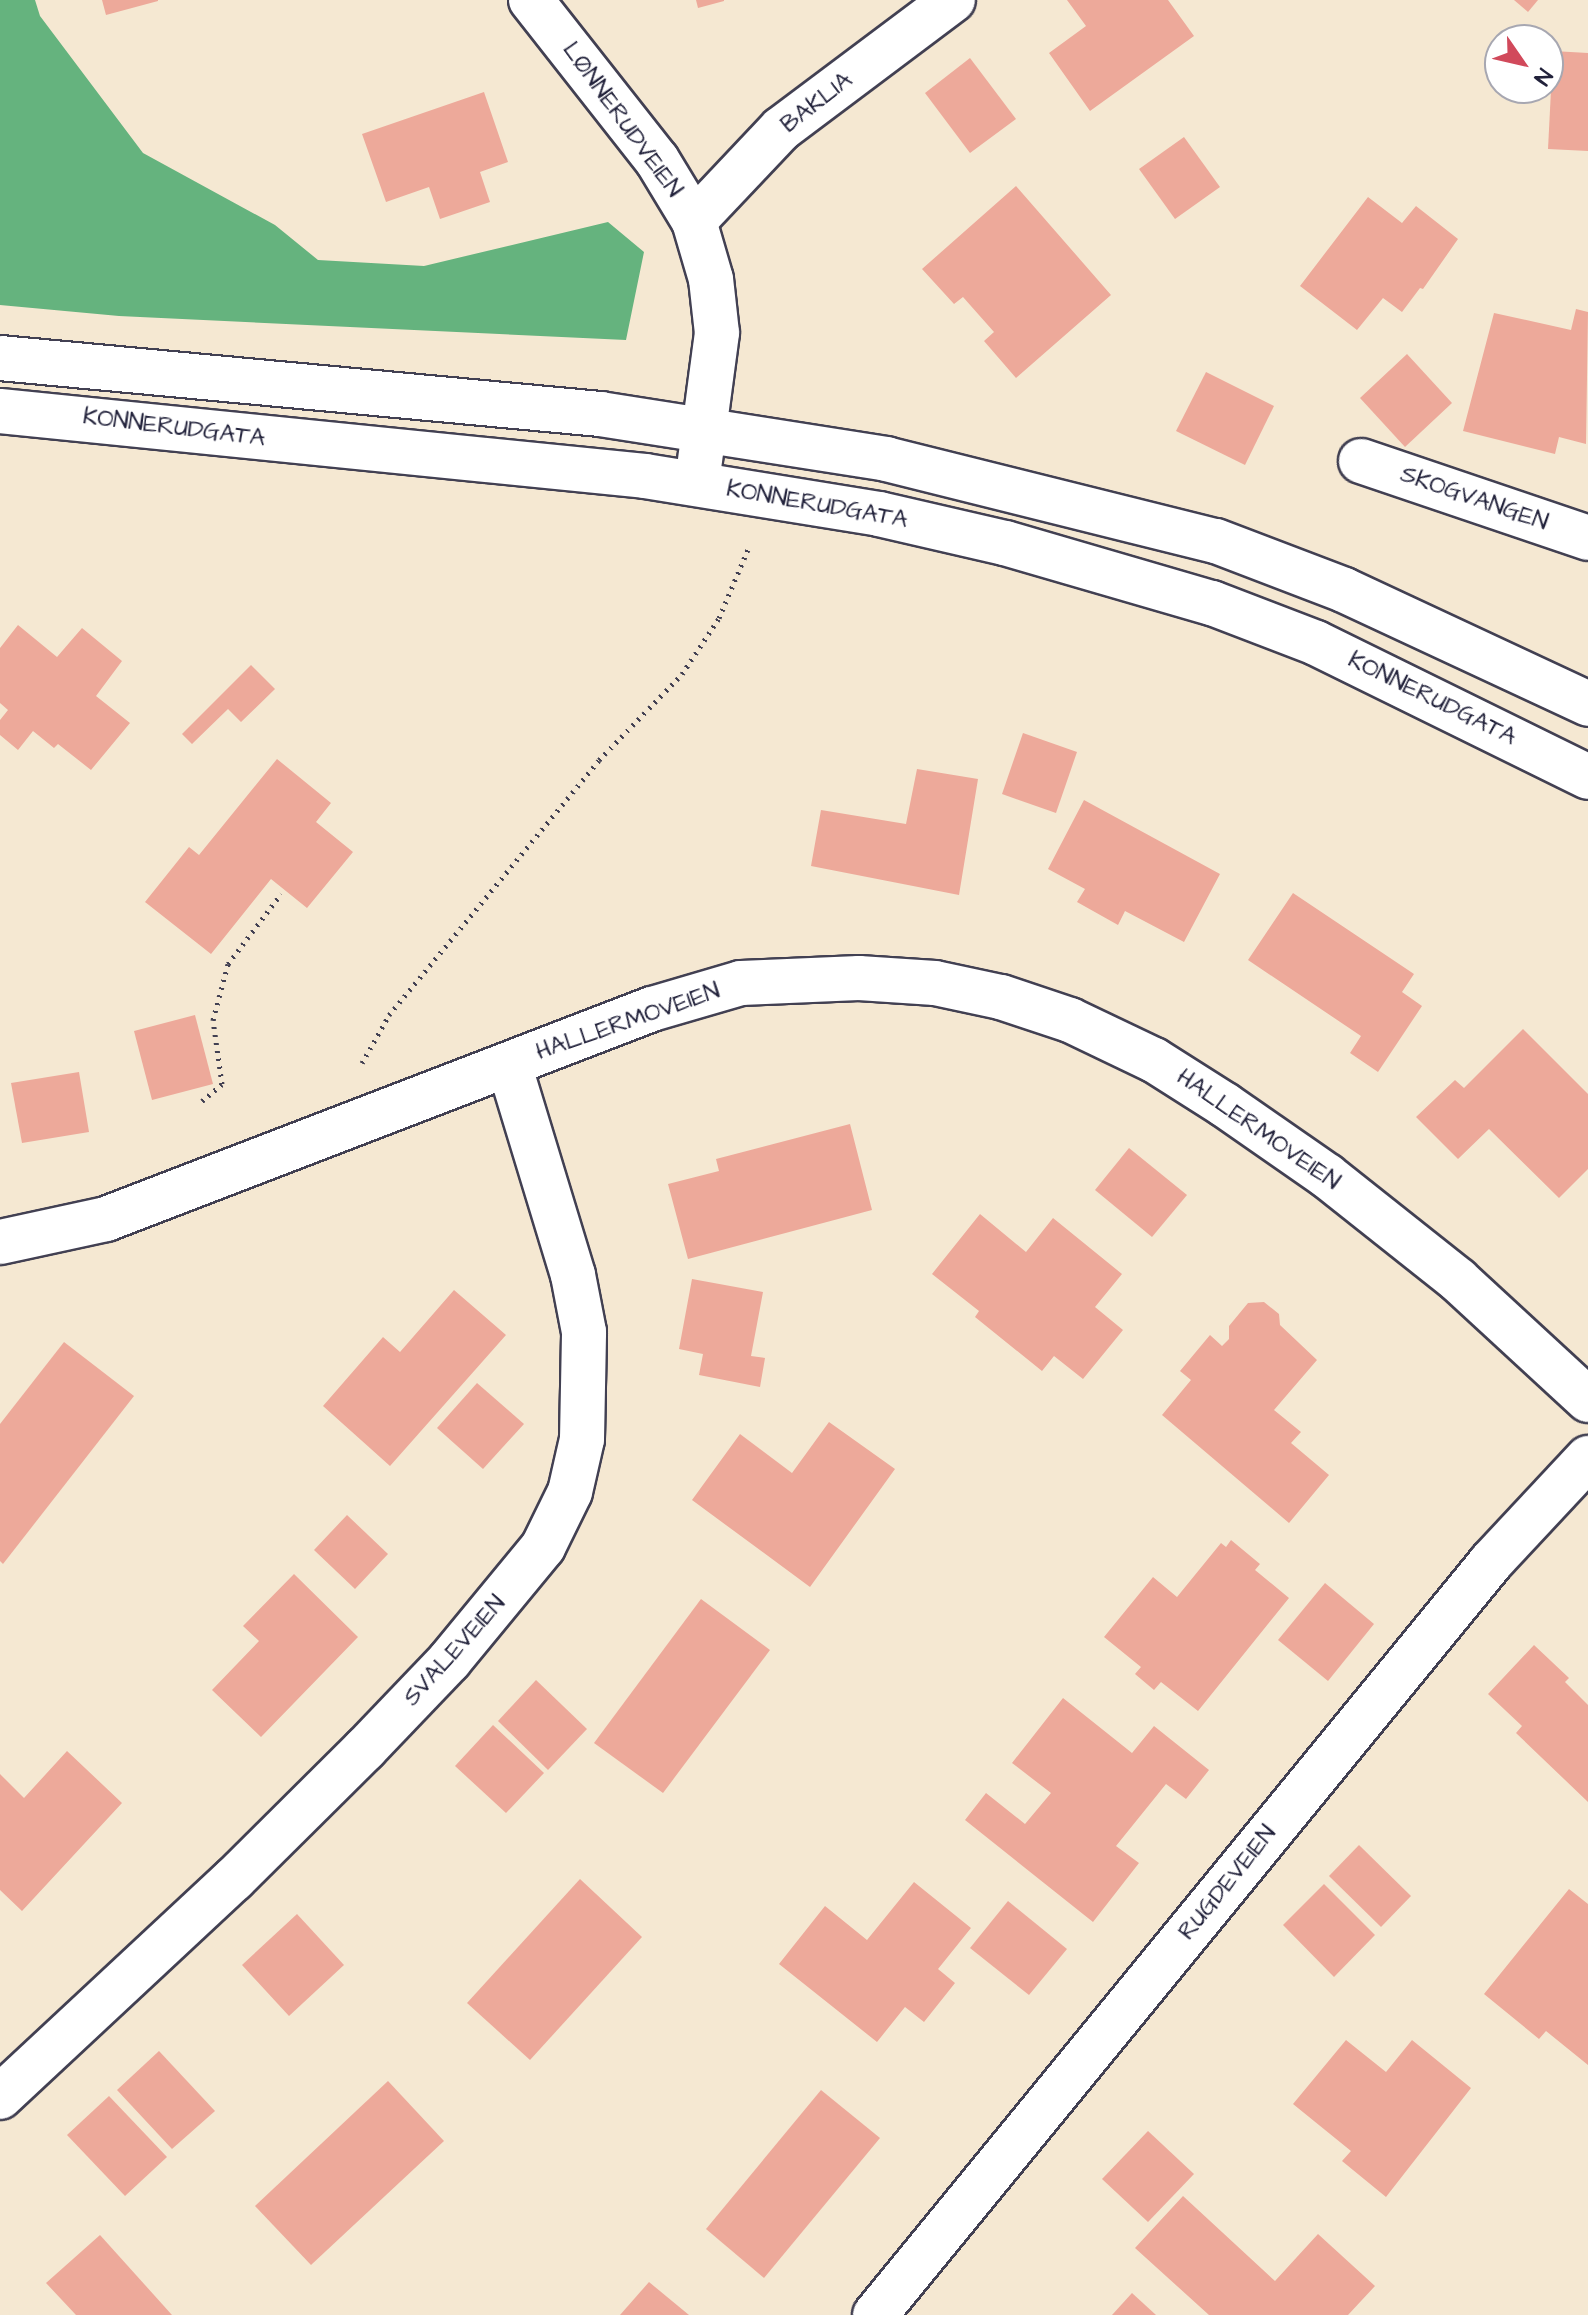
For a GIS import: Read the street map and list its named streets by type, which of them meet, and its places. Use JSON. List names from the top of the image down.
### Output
{
  "streets": {
    "street": [
      "BAKLIA",
      "LØNNERUDVEIEN",
      "KONNERUDGATA",
      "SKOGVANGEN",
      "HALLERMOVEIEN",
      "SVALEVEIEN",
      "RUGDEVEIEN"
    ]
  },
  "crossings": [
    ["BAKLIA", "LØNNERUDVEIEN"],
    ["LØNNERUDVEIEN", "KONNERUDGATA"],
    ["HALLERMOVEIEN", "SVALEVEIEN"]
  ],
  "north": "bottom right"
}
